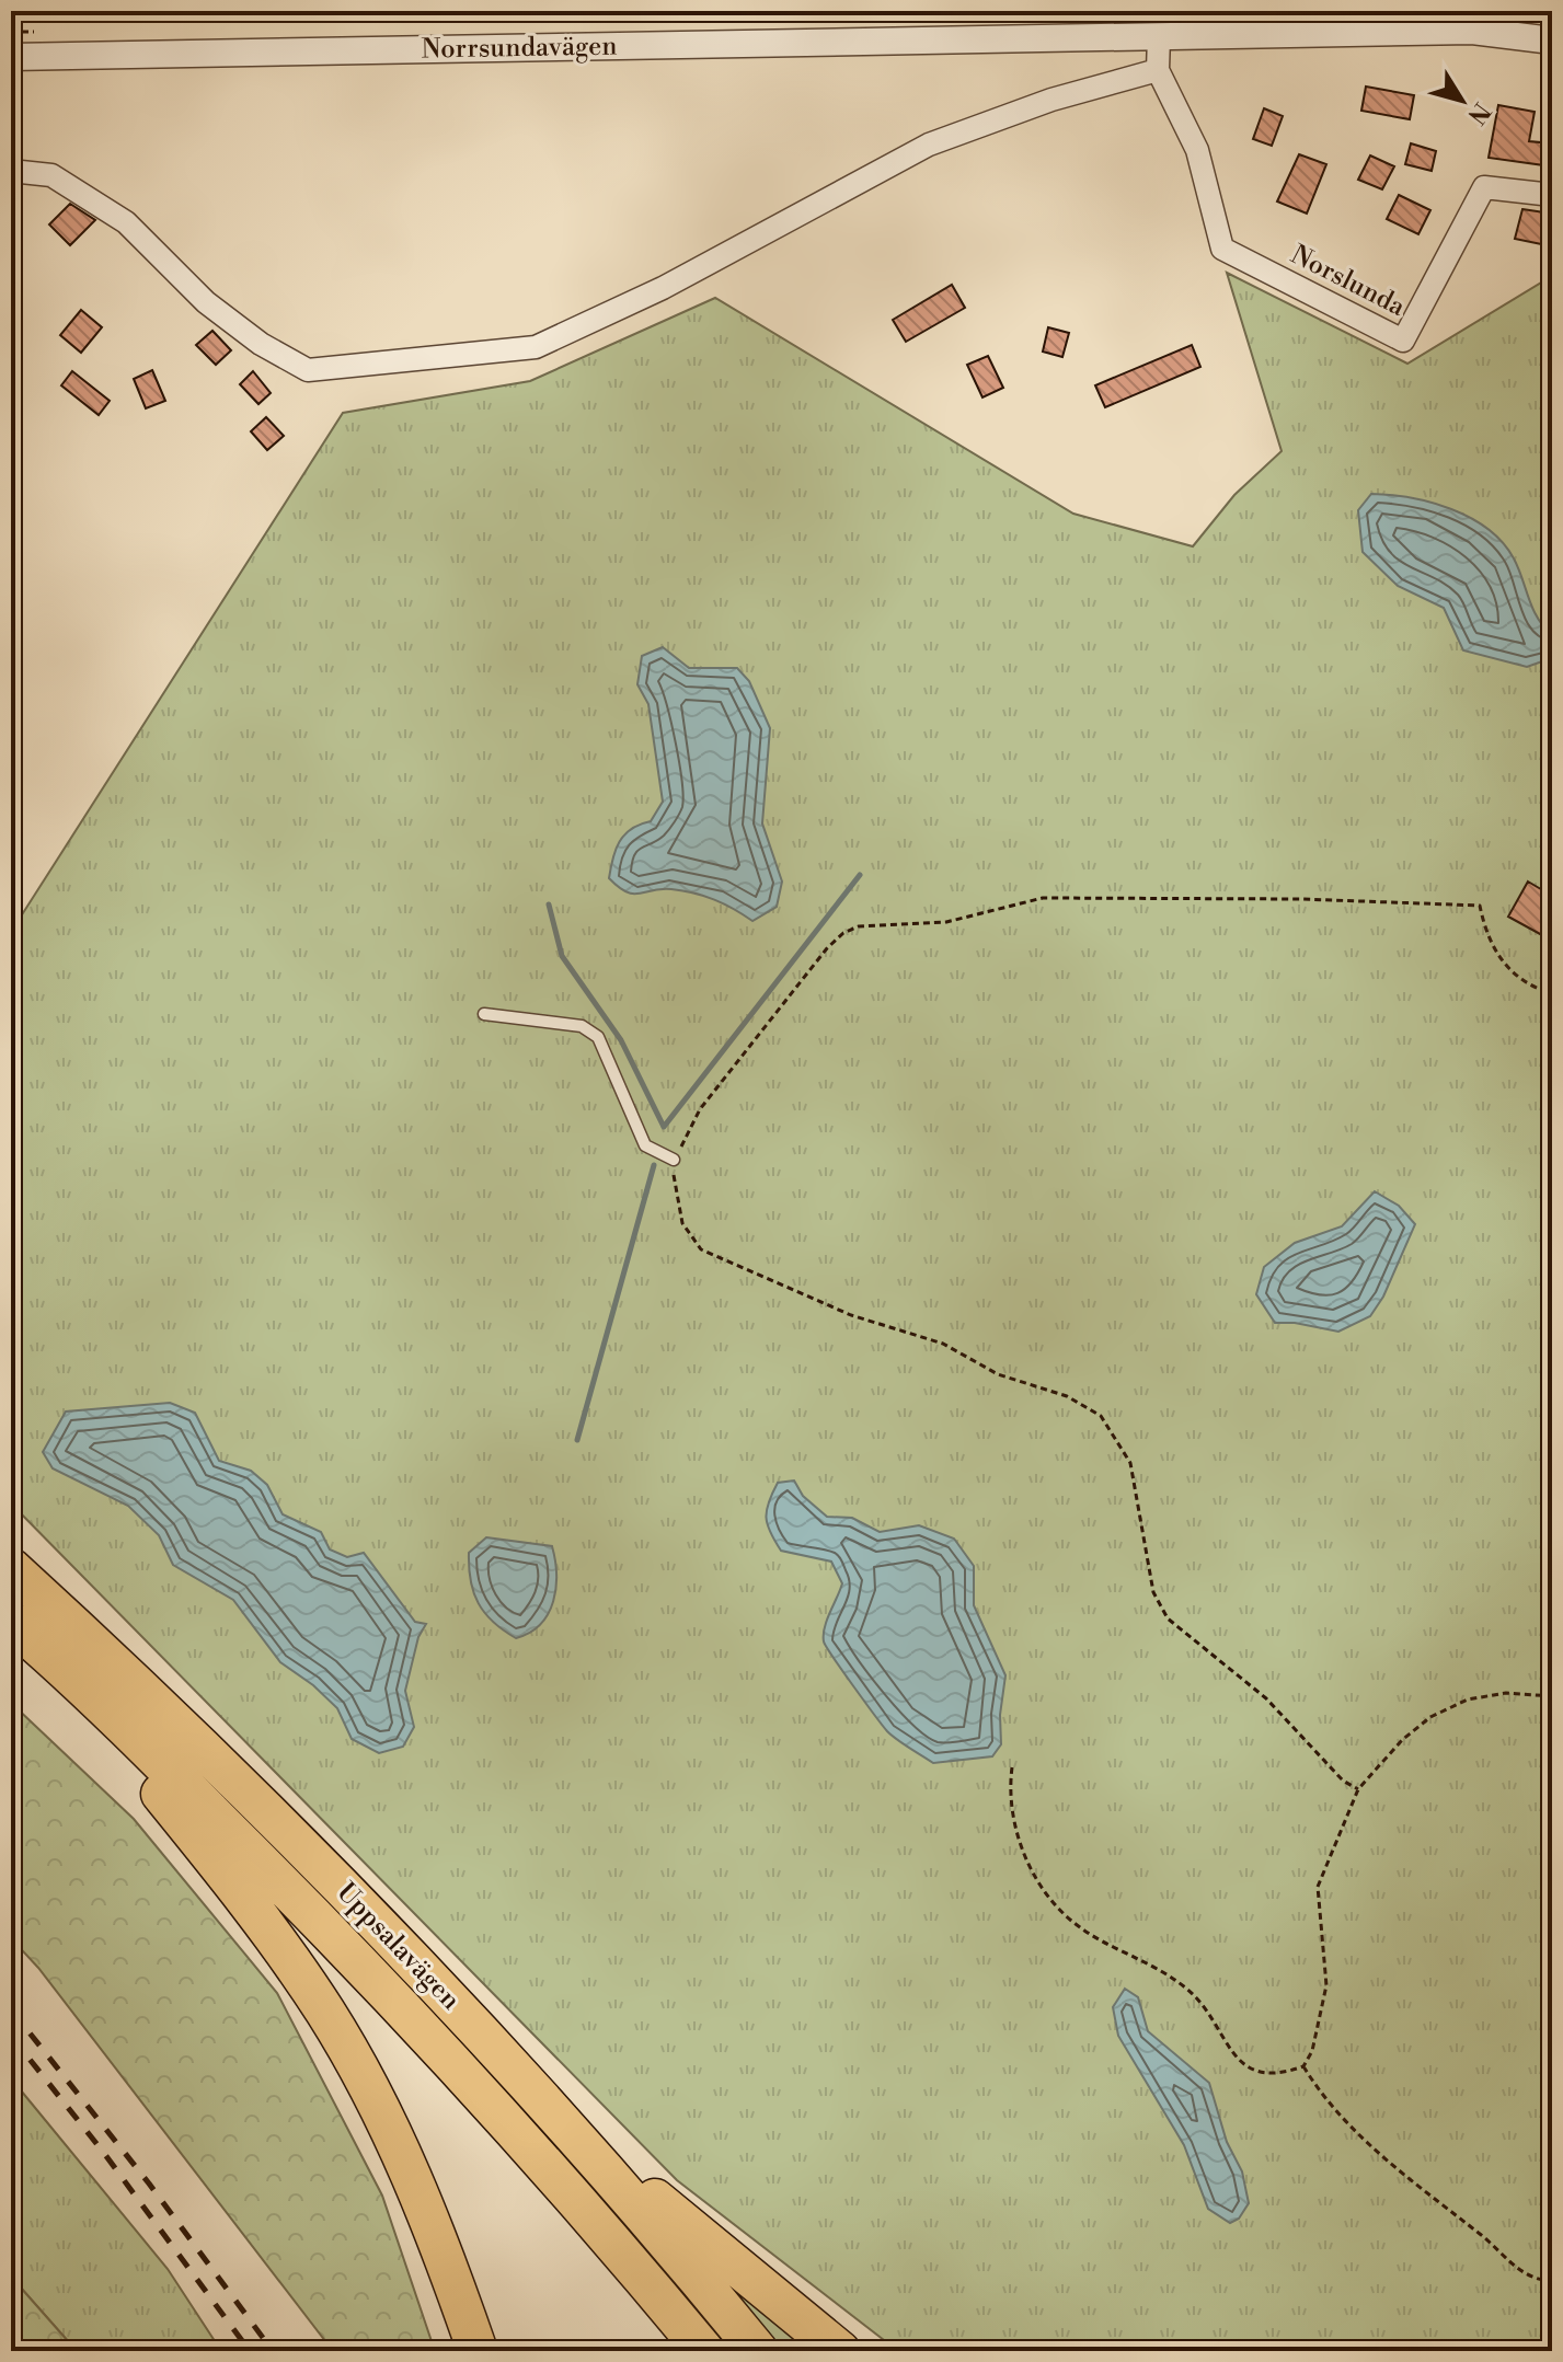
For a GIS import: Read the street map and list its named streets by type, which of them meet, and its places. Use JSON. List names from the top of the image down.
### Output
{
  "streets": {
    "highway": ["Uppsalavägen"],
    "street": ["Norrsundavägen", "Norslunda"]
  },
  "north": "bottom right"
}
